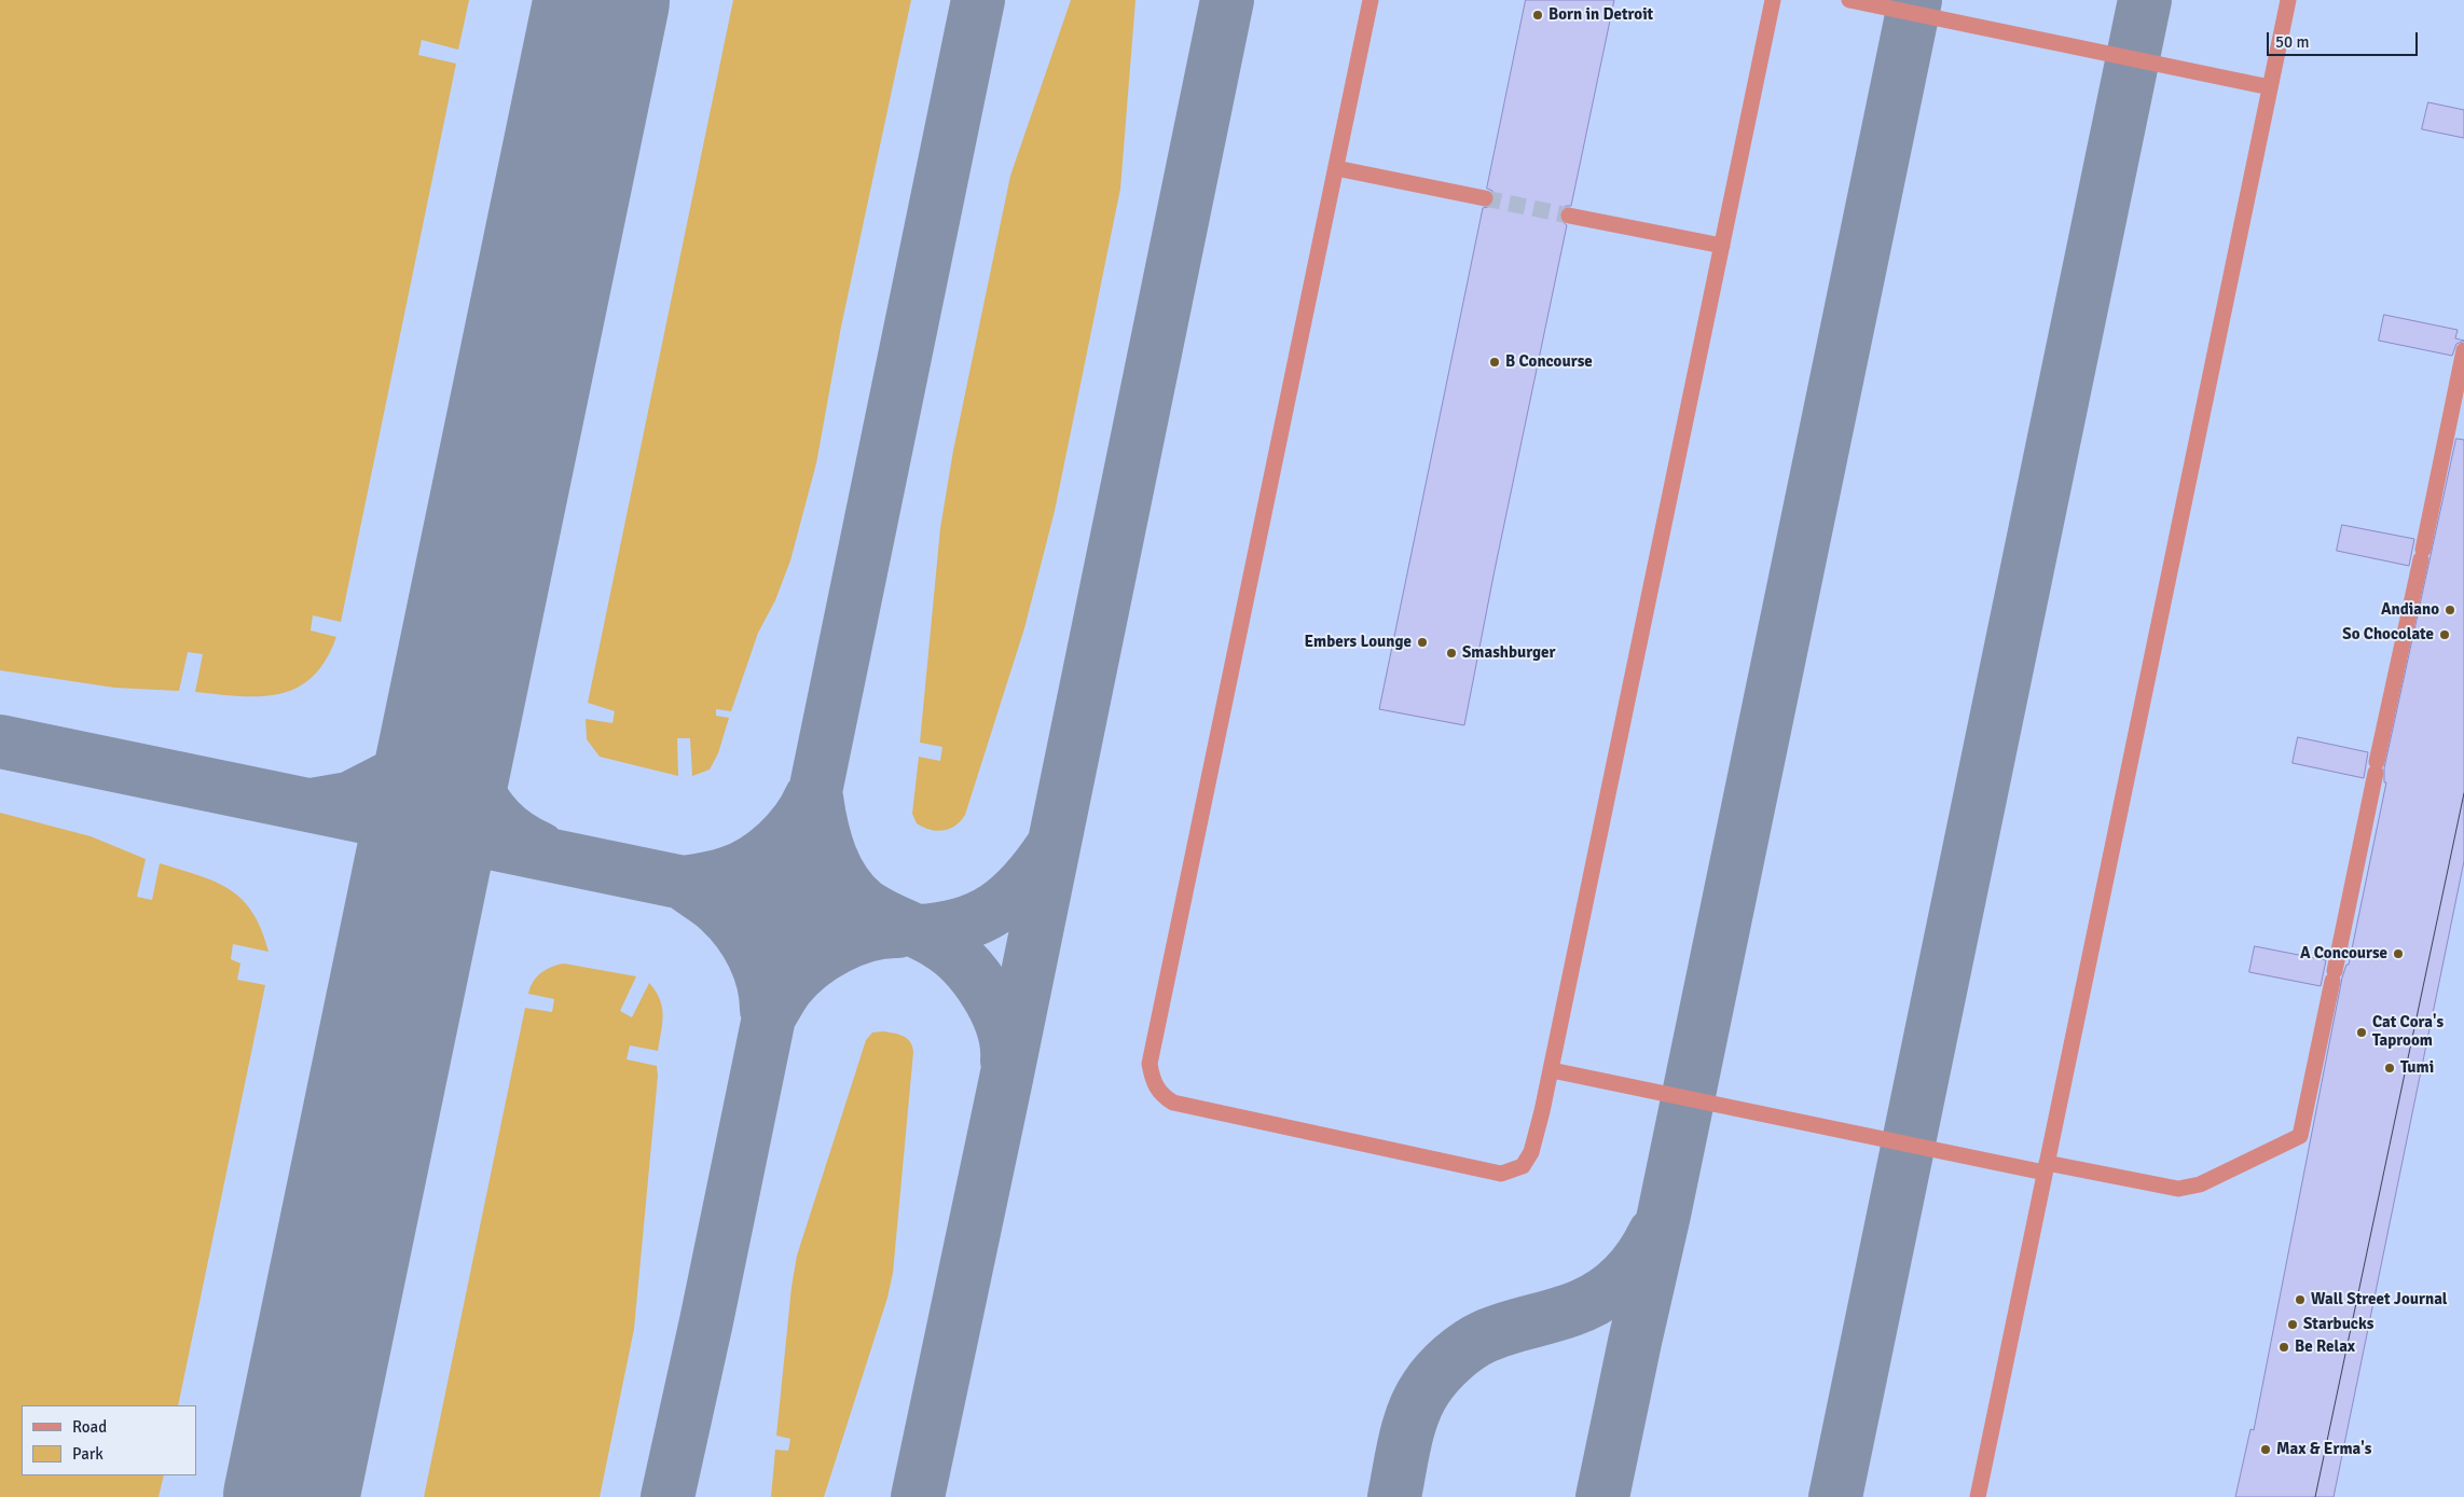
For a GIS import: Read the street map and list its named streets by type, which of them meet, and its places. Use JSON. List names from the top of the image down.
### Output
{
  "places": [
    "Born in Detroit",
    "B Concourse",
    "Andiano",
    "So Chocolate",
    "Embers Lounge",
    "Smashburger",
    "A Concourse",
    "Cat Cora's Taproom",
    "Tumi",
    "Wall Street Journal",
    "Starbucks",
    "Be Relax",
    "Max & Erma's"
  ],
  "legend": ["Road", "Park"],
  "scale_bar": "50 m"
}
